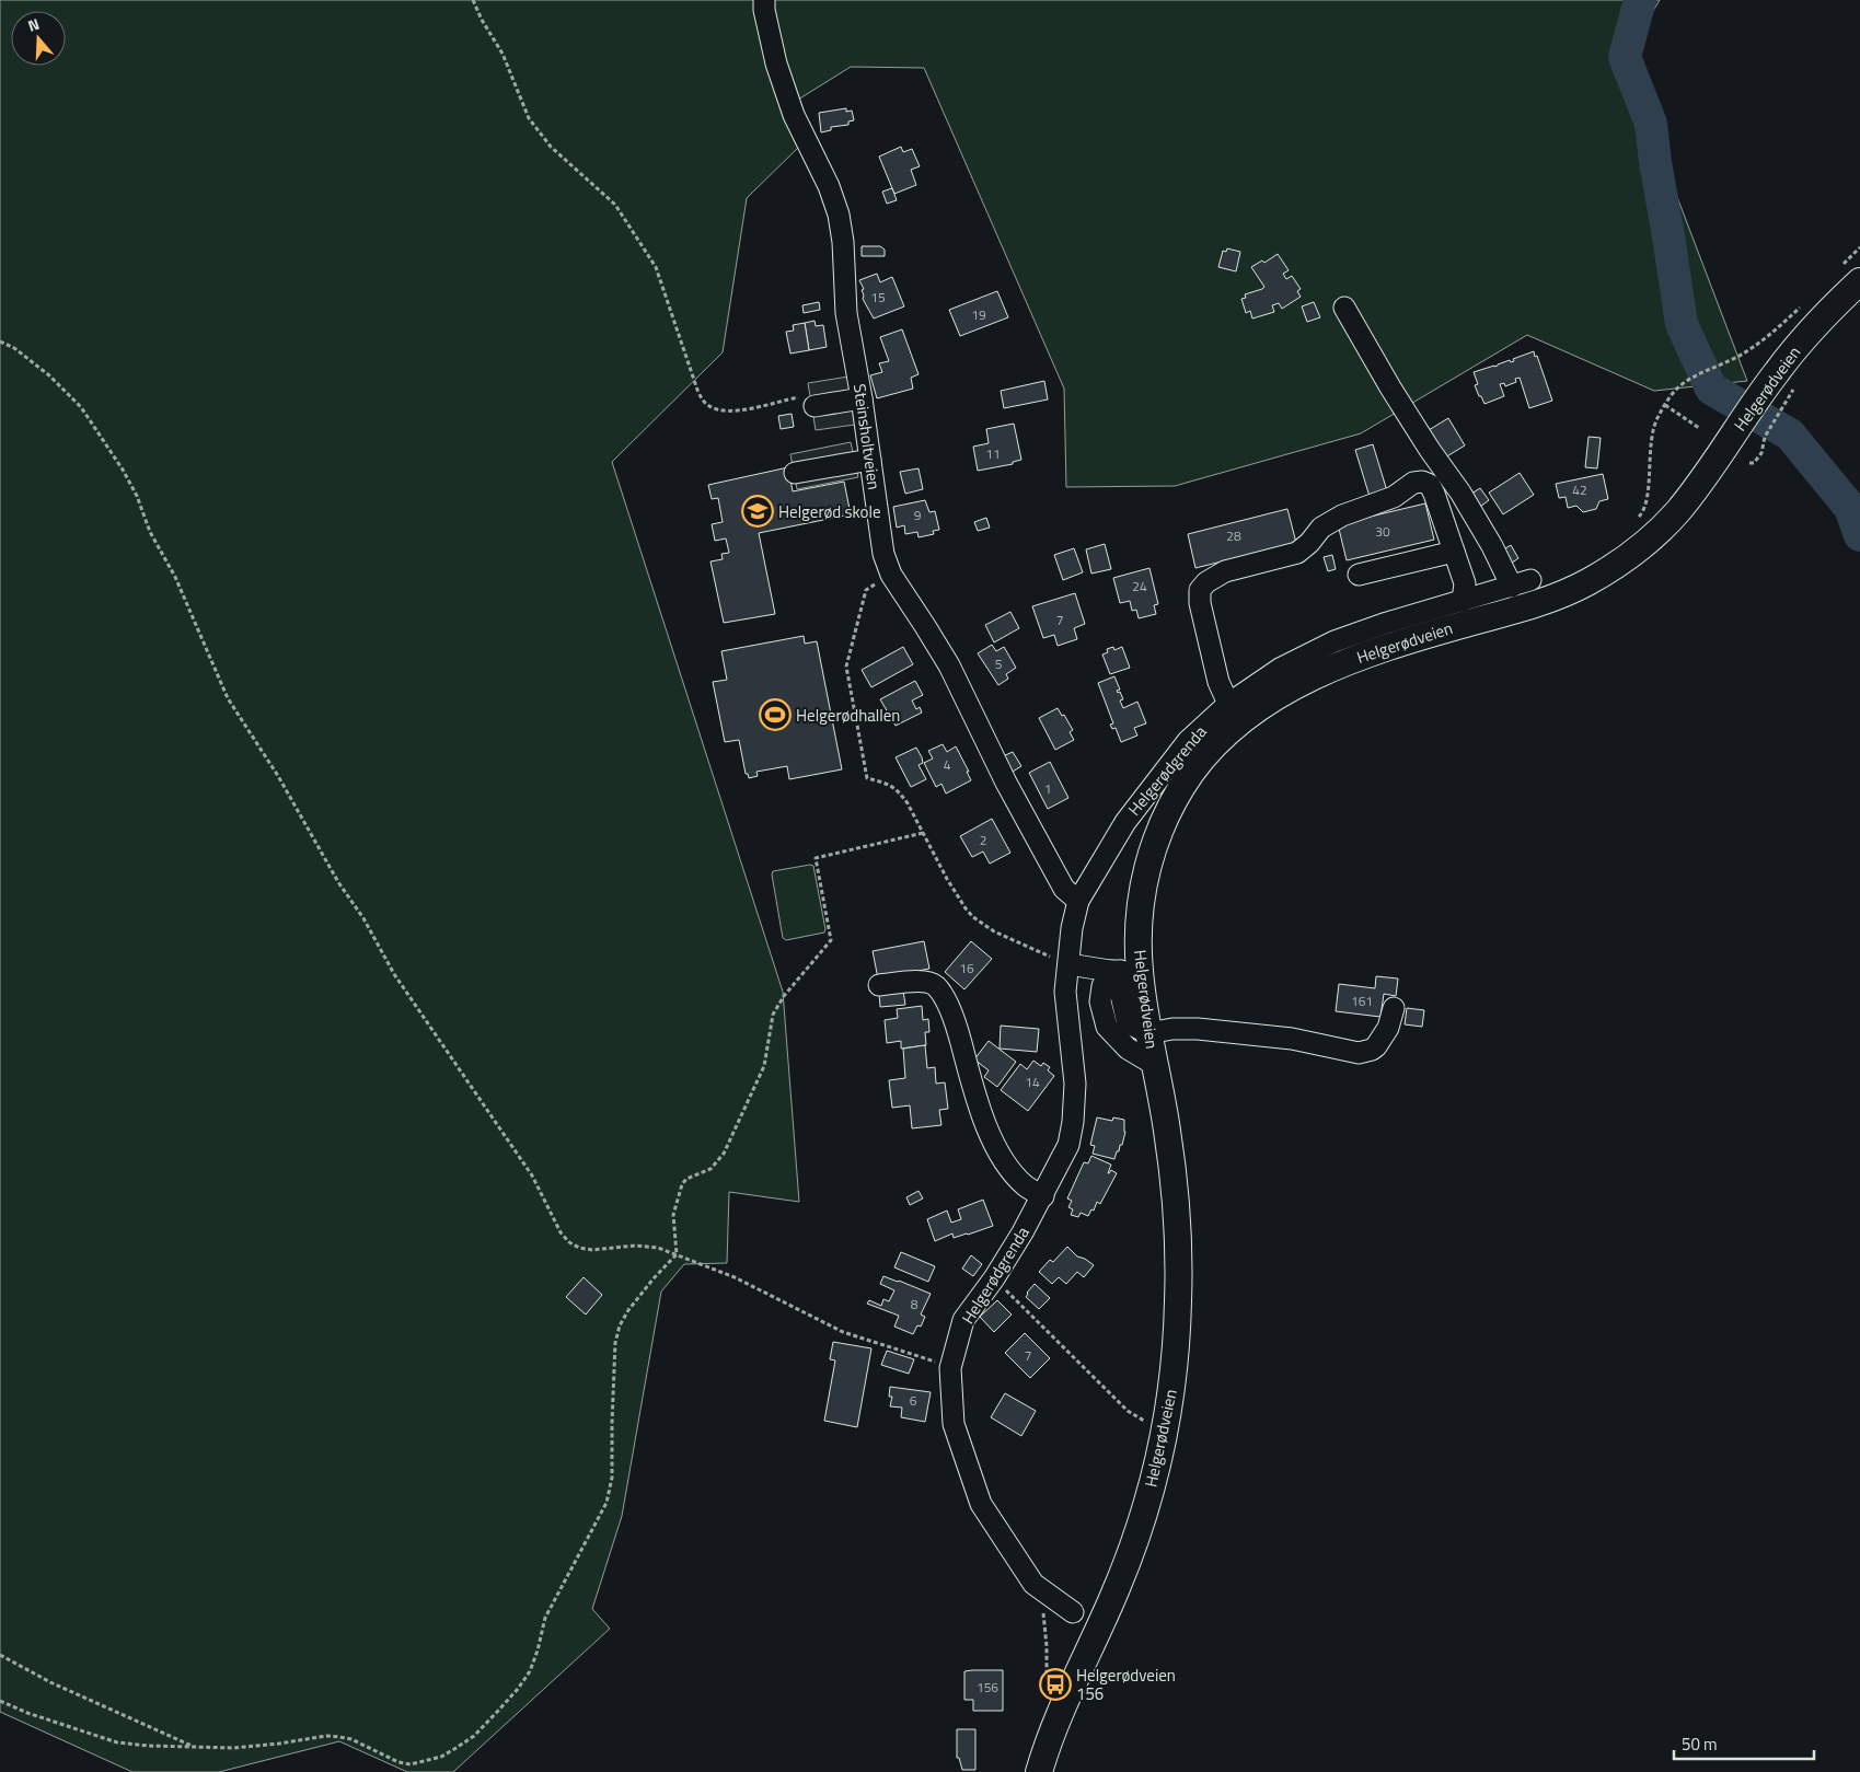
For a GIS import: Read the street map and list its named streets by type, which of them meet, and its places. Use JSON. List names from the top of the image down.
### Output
{
  "streets": {
    "main road": ["Helgerødveien"],
    "street": ["Steinsholtveien", "Helgerødgrenda"]
  },
  "crossings": [
    ["Steinsholtveien", "Helgerødgrenda"]
  ],
  "places": {
    "school or university": ["Helgerød skole"],
    "sports": ["Helgerødhallen"],
    "bus stop": ["Helgerødveien 156"]
  },
  "house_numbers": [
    "15",
    "19",
    "11",
    "42",
    "9",
    "30",
    "28",
    "24",
    "7",
    "5",
    "4",
    "1",
    "2",
    "16",
    "161",
    "14",
    "8",
    "7",
    "6",
    "156"
  ],
  "scale_bar": "50 m",
  "north": "top"
}
